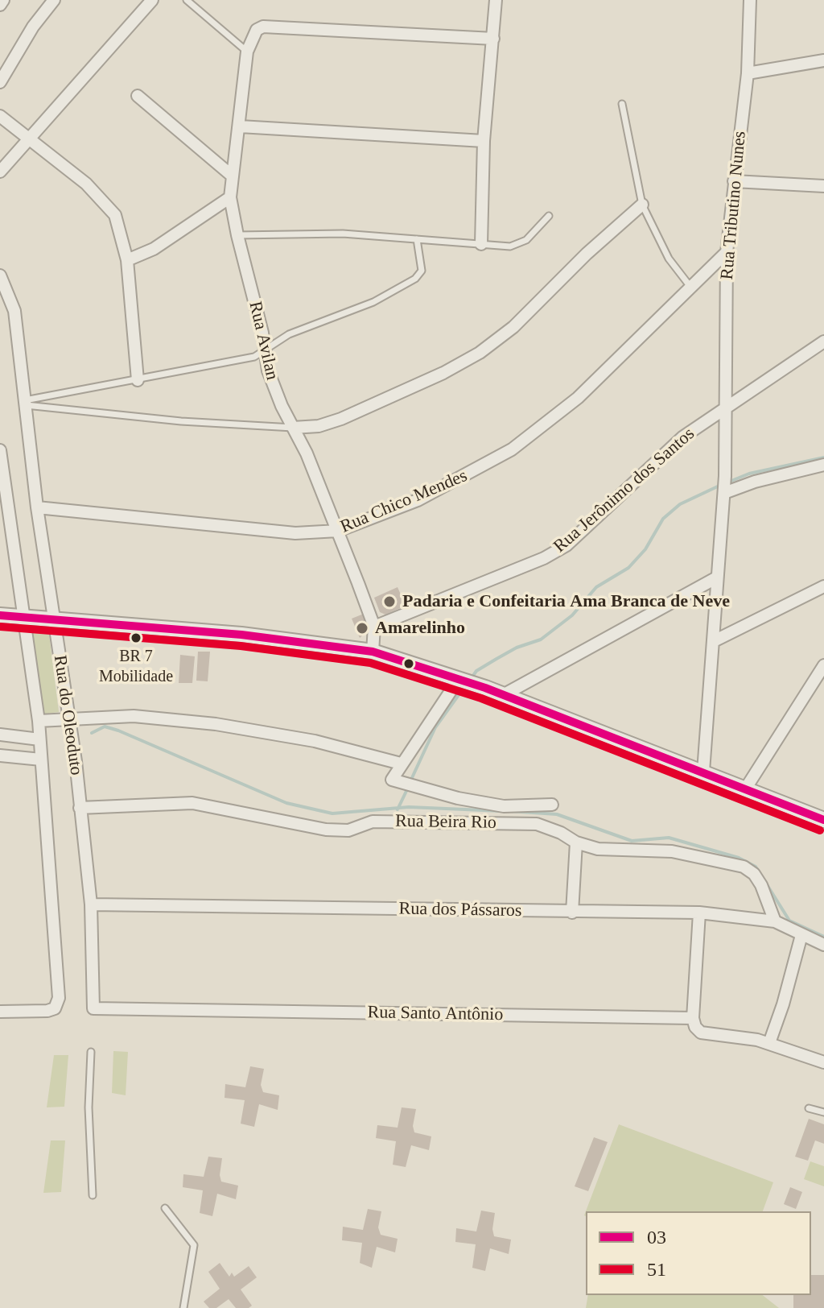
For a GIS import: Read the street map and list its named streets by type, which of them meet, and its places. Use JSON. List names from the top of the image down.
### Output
{
  "streets": {
    "street": [
      "Rua Tributino Nunes",
      "Rua Avilan",
      "Rua Jerônimo dos Santos",
      "Rua Chico Mendes",
      "Rua do Oleoduto",
      "Rua Beira Rio",
      "Rua dos Pássaros",
      "Rua Santo Antônio"
    ]
  },
  "crossings": [
    ["Rua Tributino Nunes", "Rua Jerônimo dos Santos"],
    ["Rua Tributino Nunes", "Rua Chico Mendes"],
    ["Rua Avilan", "Rua Jerônimo dos Santos"],
    ["Rua Avilan", "Rua Chico Mendes"],
    ["Rua Chico Mendes", "Rua do Oleoduto"],
    ["Rua do Oleoduto", "Rua Beira Rio"],
    ["Rua do Oleoduto", "Rua dos Pássaros"],
    ["Rua do Oleoduto", "Rua Santo Antônio"],
    ["Rua Beira Rio", "Rua dos Pássaros"]
  ],
  "places": ["Padaria e Confeitaria Ama Branca de Neve", "Amarelinho", "BR 7 Mobilidade"],
  "lines": ["transit line 03", "transit line 51"],
  "legend": ["03", "51"]
}
